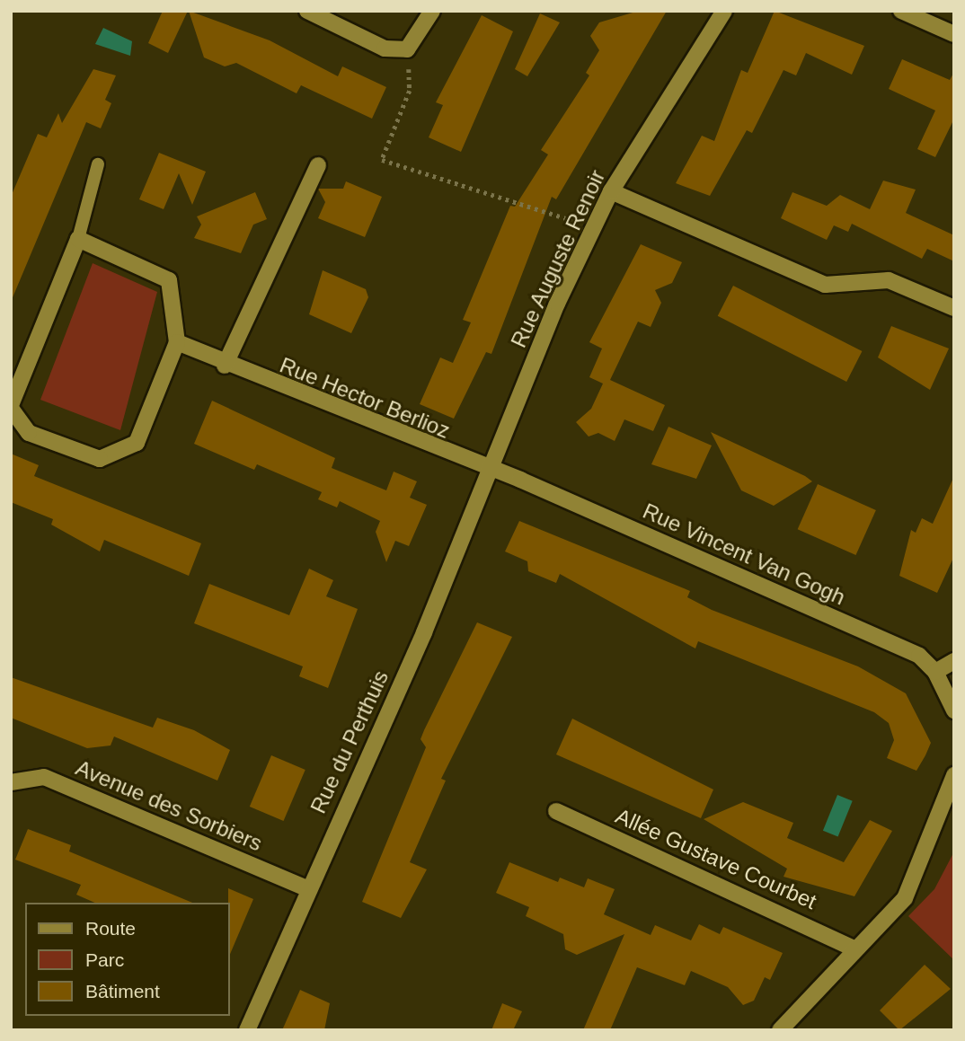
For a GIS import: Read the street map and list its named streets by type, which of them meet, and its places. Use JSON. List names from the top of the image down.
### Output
{
  "streets": {
    "street": [
      "Rue Auguste Renoir",
      "Rue Hector Berlioz",
      "Rue Vincent Van Gogh",
      "Rue du Perthuis",
      "Avenue des Sorbiers",
      "Allée Gustave Courbet"
    ]
  },
  "crossings": [
    ["Rue Auguste Renoir", "Rue Hector Berlioz"],
    ["Rue Auguste Renoir", "Rue Vincent Van Gogh"],
    ["Rue Auguste Renoir", "Rue du Perthuis"],
    ["Rue Hector Berlioz", "Rue Vincent Van Gogh"],
    ["Rue Hector Berlioz", "Rue du Perthuis"],
    ["Rue Vincent Van Gogh", "Rue du Perthuis"],
    ["Rue du Perthuis", "Avenue des Sorbiers"]
  ],
  "legend": ["Route", "Parc", "Bâtiment"]
}
